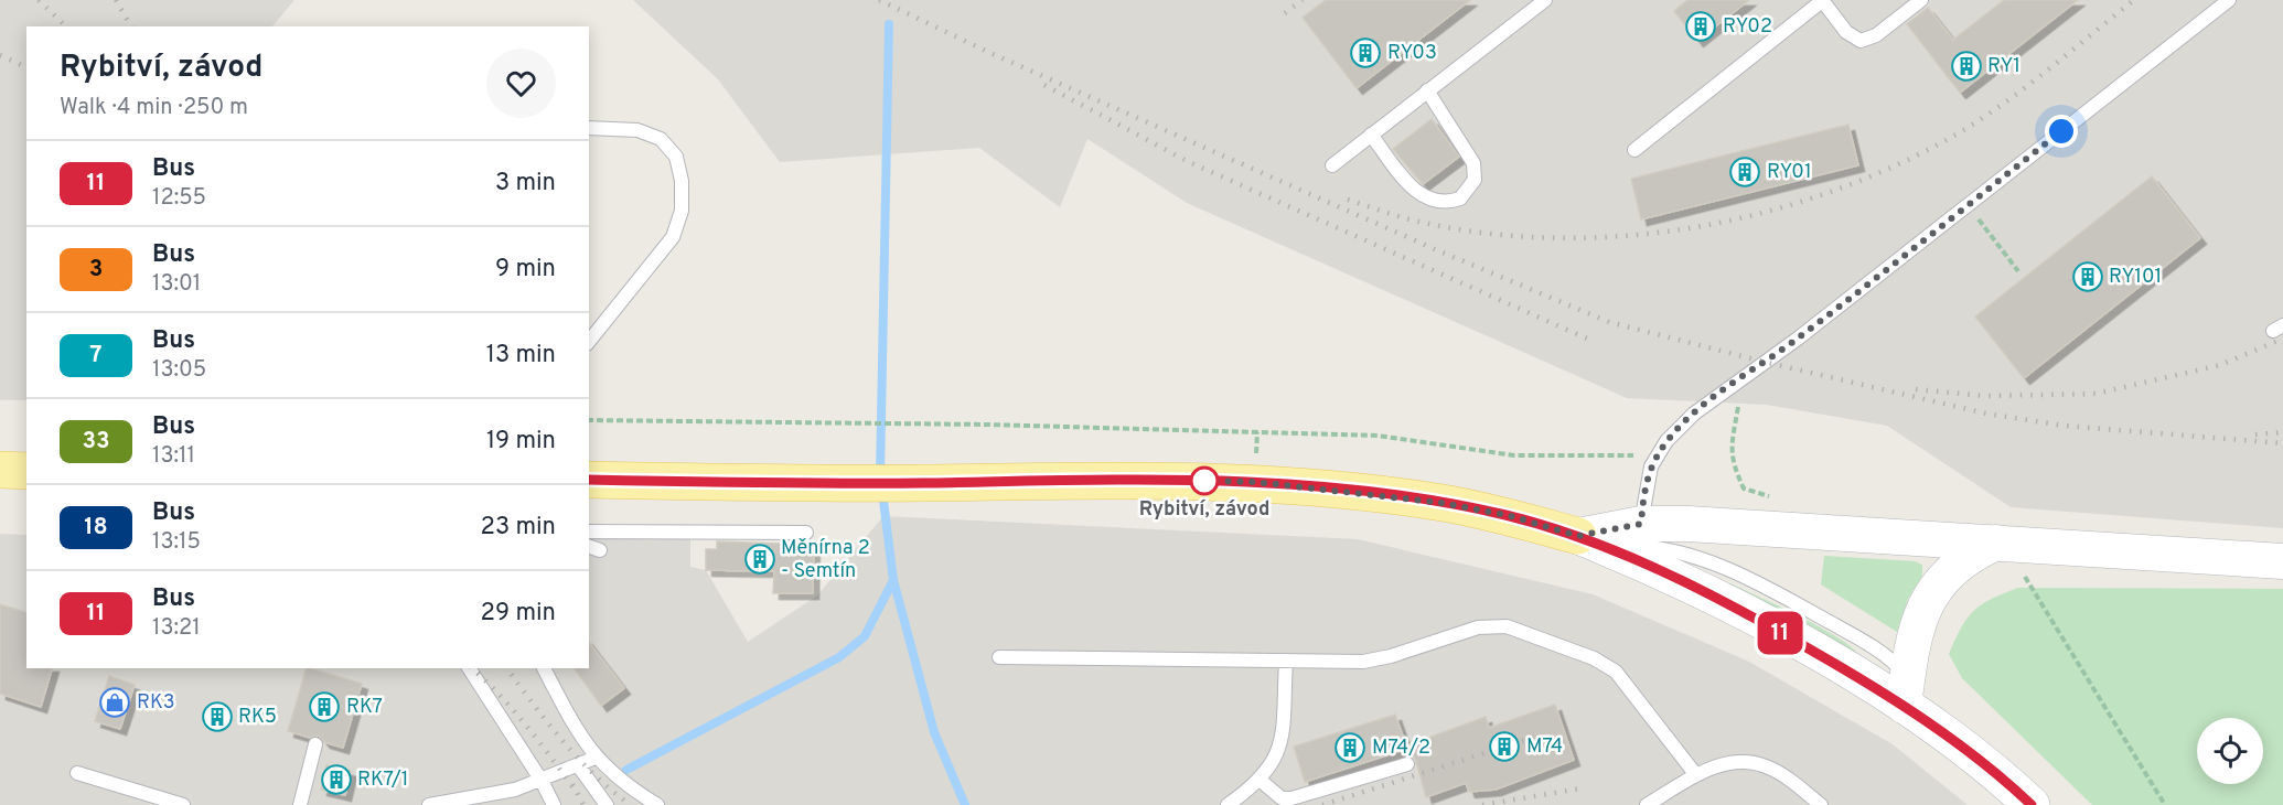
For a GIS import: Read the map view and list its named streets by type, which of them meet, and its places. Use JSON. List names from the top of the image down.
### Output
{
  "places": {
    "building": [
      "RY02",
      "RY03",
      "RY1",
      "RY01",
      "RY101",
      "Měnírna 2 - Semtín",
      "RK7",
      "RK5",
      "M74",
      "M74/2",
      "RK7/1"
    ],
    "other": ["Rybitví, závod"],
    "shop": ["RK3"]
  },
  "lines": ["bus line 11"],
  "page": {
    "on_map": "11",
    "heading": ["Rybitví, závod", "Walk · 4 min · 250 m"],
    "list": [
      {
        "mark": "11",
        "name": "Bus",
        "note": "12:55",
        "value": "3 min"
      },
      {
        "mark": "3",
        "name": "Bus",
        "note": "13:01",
        "value": "9 min"
      },
      {
        "mark": "7",
        "name": "Bus",
        "note": "13:05",
        "value": "13 min"
      },
      {
        "mark": "33",
        "name": "Bus",
        "note": "13:11",
        "value": "19 min"
      },
      {
        "mark": "18",
        "name": "Bus",
        "note": "13:15",
        "value": "23 min"
      },
      {
        "mark": "11",
        "name": "Bus",
        "note": "13:21",
        "value": "29 min"
      }
    ]
  }
}
